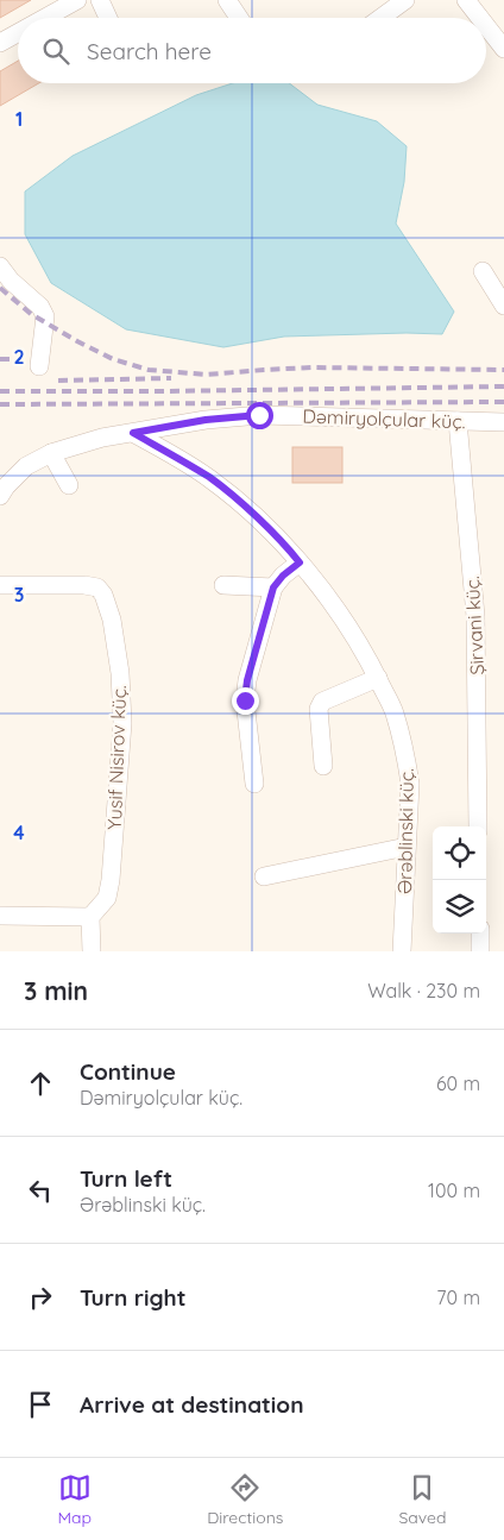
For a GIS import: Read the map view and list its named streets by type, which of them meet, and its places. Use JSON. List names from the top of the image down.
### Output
{
  "streets": {
    "street": [
      "Dəmiryolçular küç.",
      "Şirvani küç.",
      "Yusif Nisirov küç.",
      "Ərəblinski küç."
    ]
  },
  "crossings": [
    ["Dəmiryolçular küç.", "Şirvani küç."],
    ["Dəmiryolçular küç.", "Ərəblinski küç."]
  ],
  "page": {
    "search": "Search here",
    "heading": ["3 min", "Walk · 230 m"],
    "list": [
      ["Continue", "Dəmiryolçular küç.", "60 m"],
      ["Turn left", "Ərəblinski küç.", "100 m"],
      ["Turn right", "70 m"],
      "Arrive at destination"
    ],
    "nav": ["Map", "Directions", "Saved"]
  },
  "grid": {
    "rows": [
      "1",
      "2",
      "3",
      "4"
    ]
  }
}
